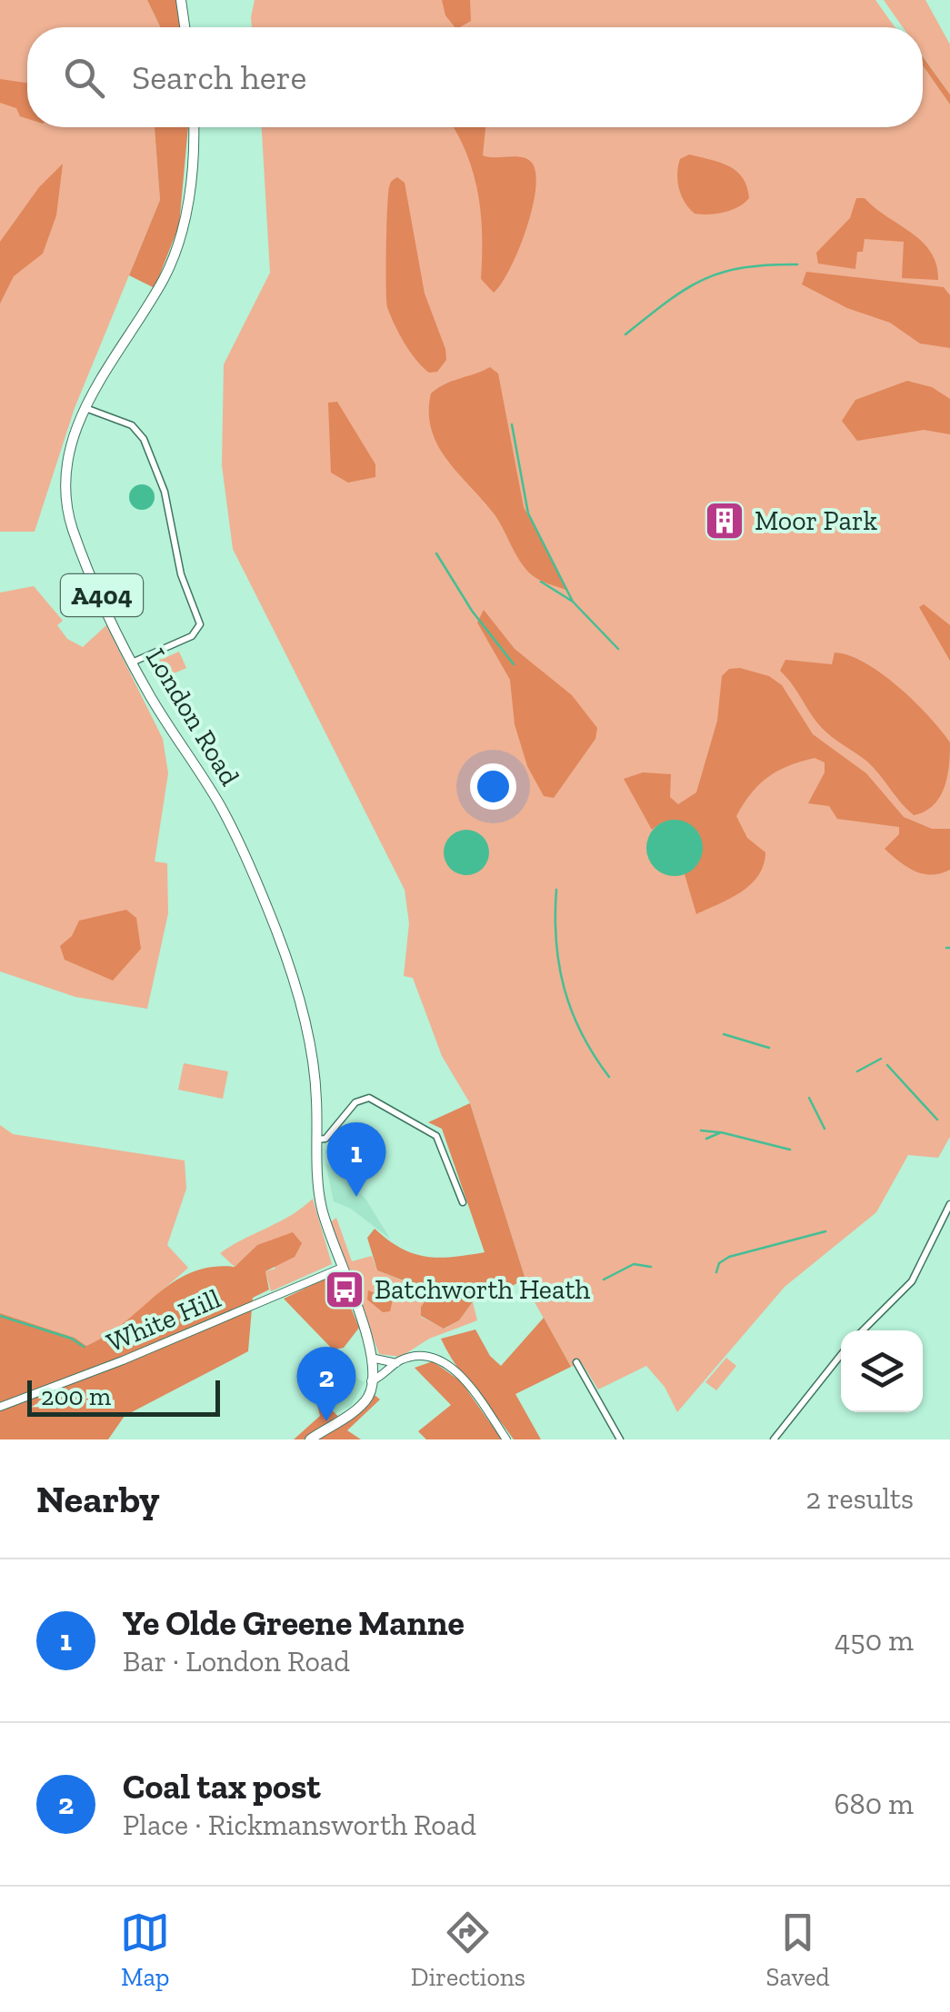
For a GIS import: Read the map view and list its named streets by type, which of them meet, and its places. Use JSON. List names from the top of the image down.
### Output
{
  "streets": {
    "main road": ["A404", "London Road"],
    "street": ["White Hill"]
  },
  "crossings": [
    ["A404", "London Road"],
    ["London Road", "White Hill"]
  ],
  "places": {
    "building": ["Moor Park"],
    "bus stop": ["Batchworth Heath"]
  },
  "scale_bar": "200 m",
  "page": {
    "search": "Search here",
    "pins": ["1", "2"],
    "scale": "200 m",
    "heading": ["Nearby", "2 results"],
    "list": [
      {
        "mark": "1",
        "name": "Ye Olde Greene Manne",
        "note": "Bar · London Road",
        "value": "450 m"
      },
      {
        "mark": "2",
        "name": "Coal tax post",
        "note": "Place · Rickmansworth Road",
        "value": "680 m"
      }
    ],
    "nav": ["Map", "Directions", "Saved"]
  }
}
